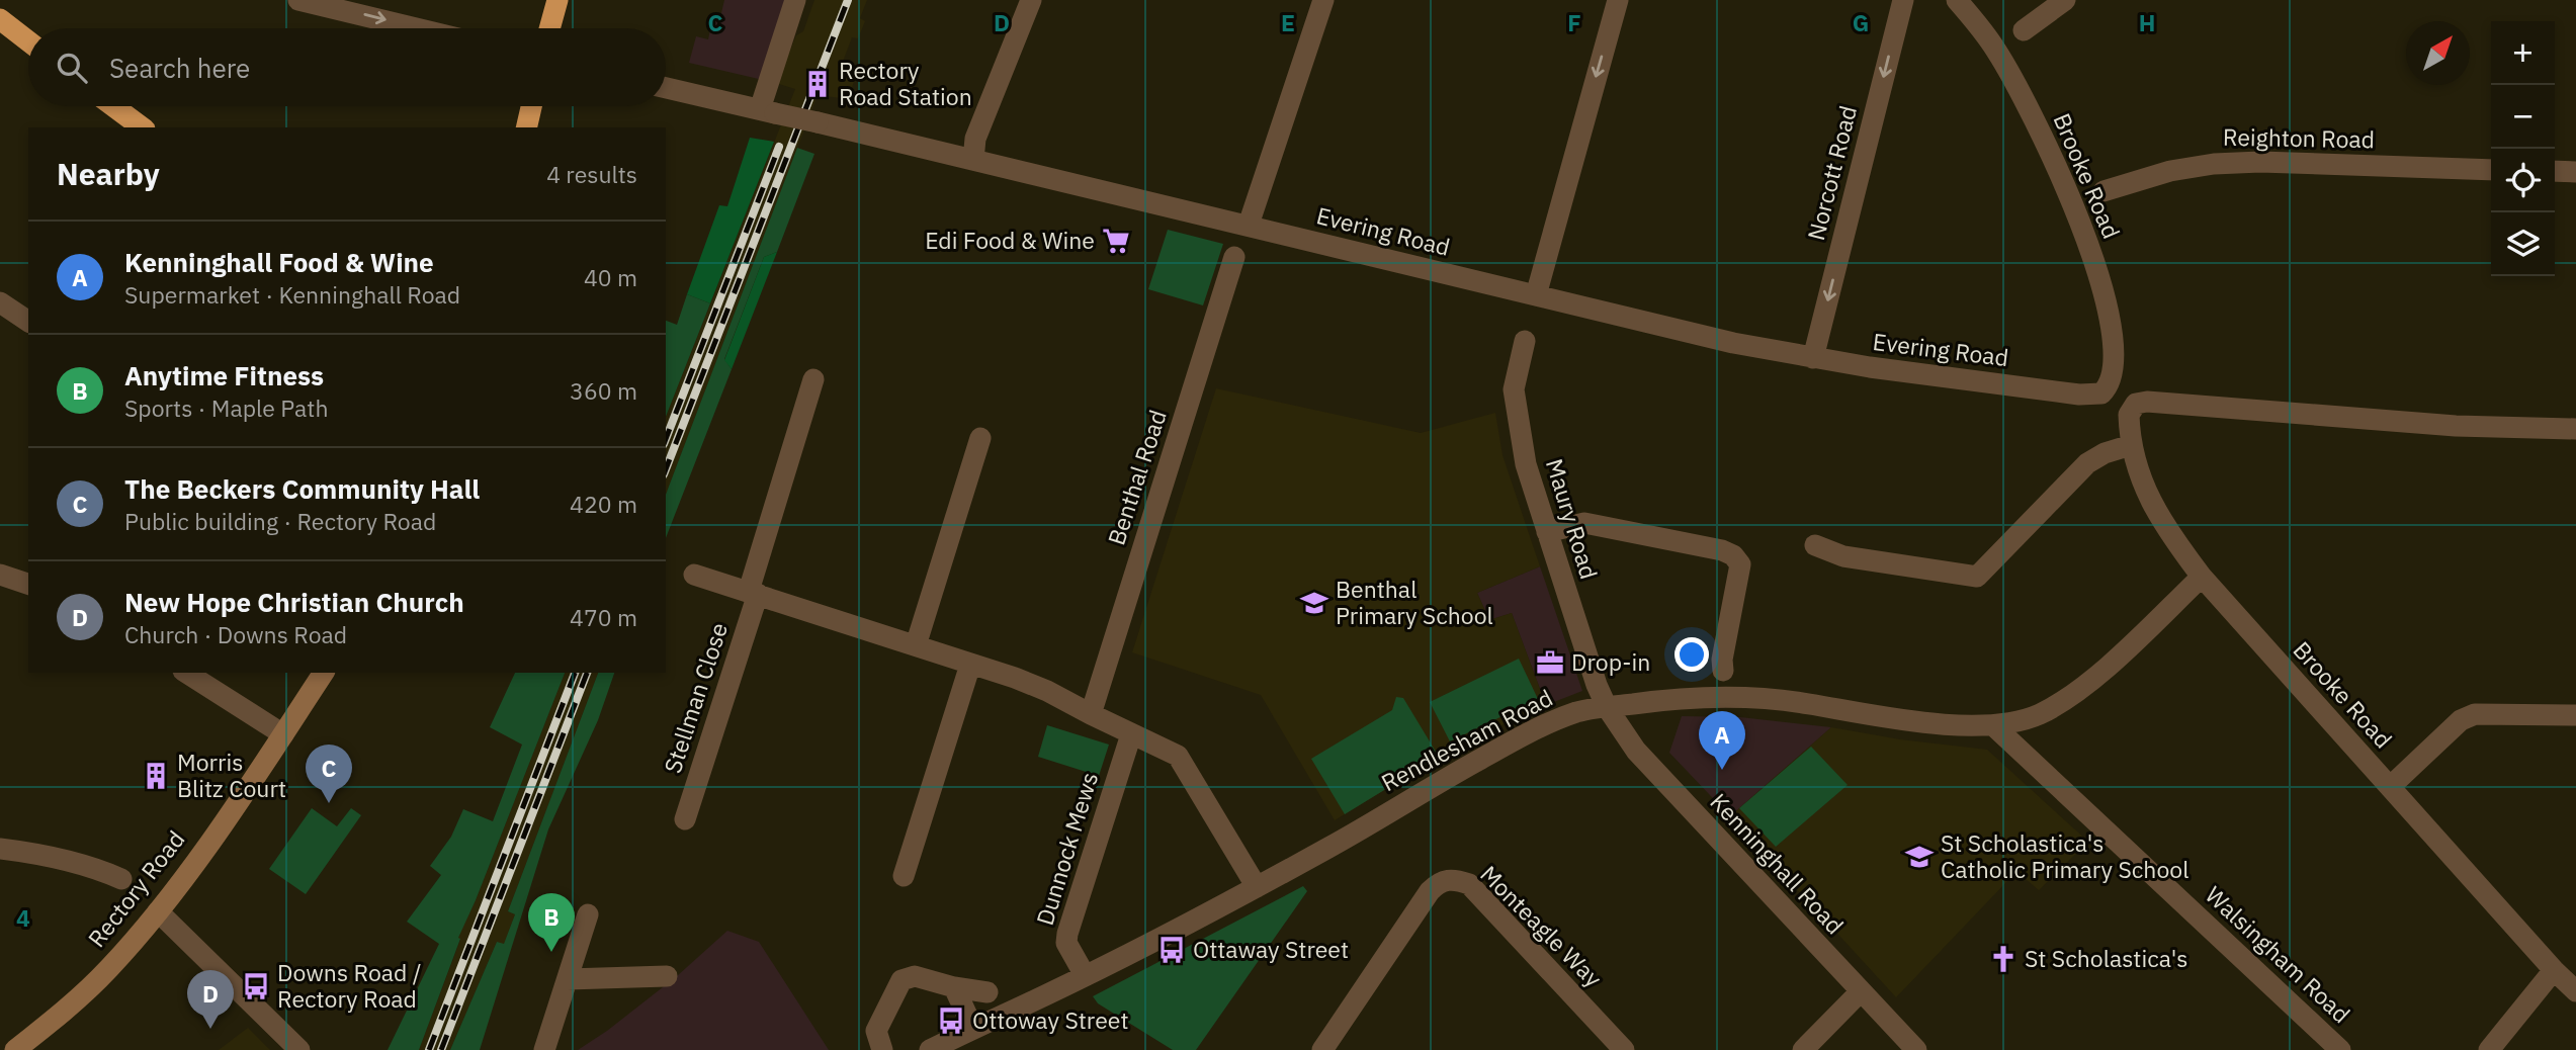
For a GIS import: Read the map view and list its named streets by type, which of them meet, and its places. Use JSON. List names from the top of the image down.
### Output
{
  "streets": {
    "street": [
      "Reighton Road",
      "Norcott Road",
      "Brooke Road",
      "Evering Road",
      "Benthal Road",
      "Maury Road",
      "Stellman Close",
      "Rendlesham Road",
      "Dunnock Mews",
      "Kenninghall Road",
      "Rectory Road",
      "Monteagle Way",
      "Walsingham Road"
    ]
  },
  "crossings": [
    ["Norcott Road", "Evering Road"],
    ["Brooke Road", "Evering Road"],
    ["Brooke Road", "Rendlesham Road"],
    ["Maury Road", "Rendlesham Road"],
    ["Maury Road", "Kenninghall Road"],
    ["Rendlesham Road", "Dunnock Mews"],
    ["Rendlesham Road", "Kenninghall Road"],
    ["Rendlesham Road", "Walsingham Road"]
  ],
  "one_way": ["Norcott Road"],
  "places": {
    "building": ["Rectory Road Station", "Morris Blitz Court"],
    "supermarket": ["Edi Food & Wine"],
    "school or university": ["Benthal Primary School", "St Scholastica's Catholic Primary School"],
    "office": ["Drop-in"],
    "bus stop": ["Ottaway Street", "Downs Road / Rectory Road", "Ottoway Street"],
    "church": ["St Scholastica's"]
  },
  "north": "top right",
  "page": {
    "map_buttons": ["+", "−"],
    "search": "Search here",
    "heading": ["Nearby", "4 results"],
    "list": [
      {
        "mark": "A",
        "name": "Kenninghall Food & Wine",
        "note": "Supermarket · Kenninghall Road",
        "value": "40 m"
      },
      {
        "mark": "B",
        "name": "Anytime Fitness",
        "note": "Sports · Maple Path",
        "value": "360 m"
      },
      {
        "mark": "C",
        "name": "The Beckers Community Hall",
        "note": "Public building · Rectory Road",
        "value": "420 m"
      },
      {
        "mark": "D",
        "name": "New Hope Christian Church",
        "note": "Church · Downs Road",
        "value": "470 m"
      }
    ],
    "pins": [
      "A",
      "C",
      "B",
      "D"
    ]
  },
  "grid": {
    "columns": [
      "C",
      "D",
      "E",
      "F",
      "G",
      "H"
    ],
    "rows": ["4"]
  }
}
